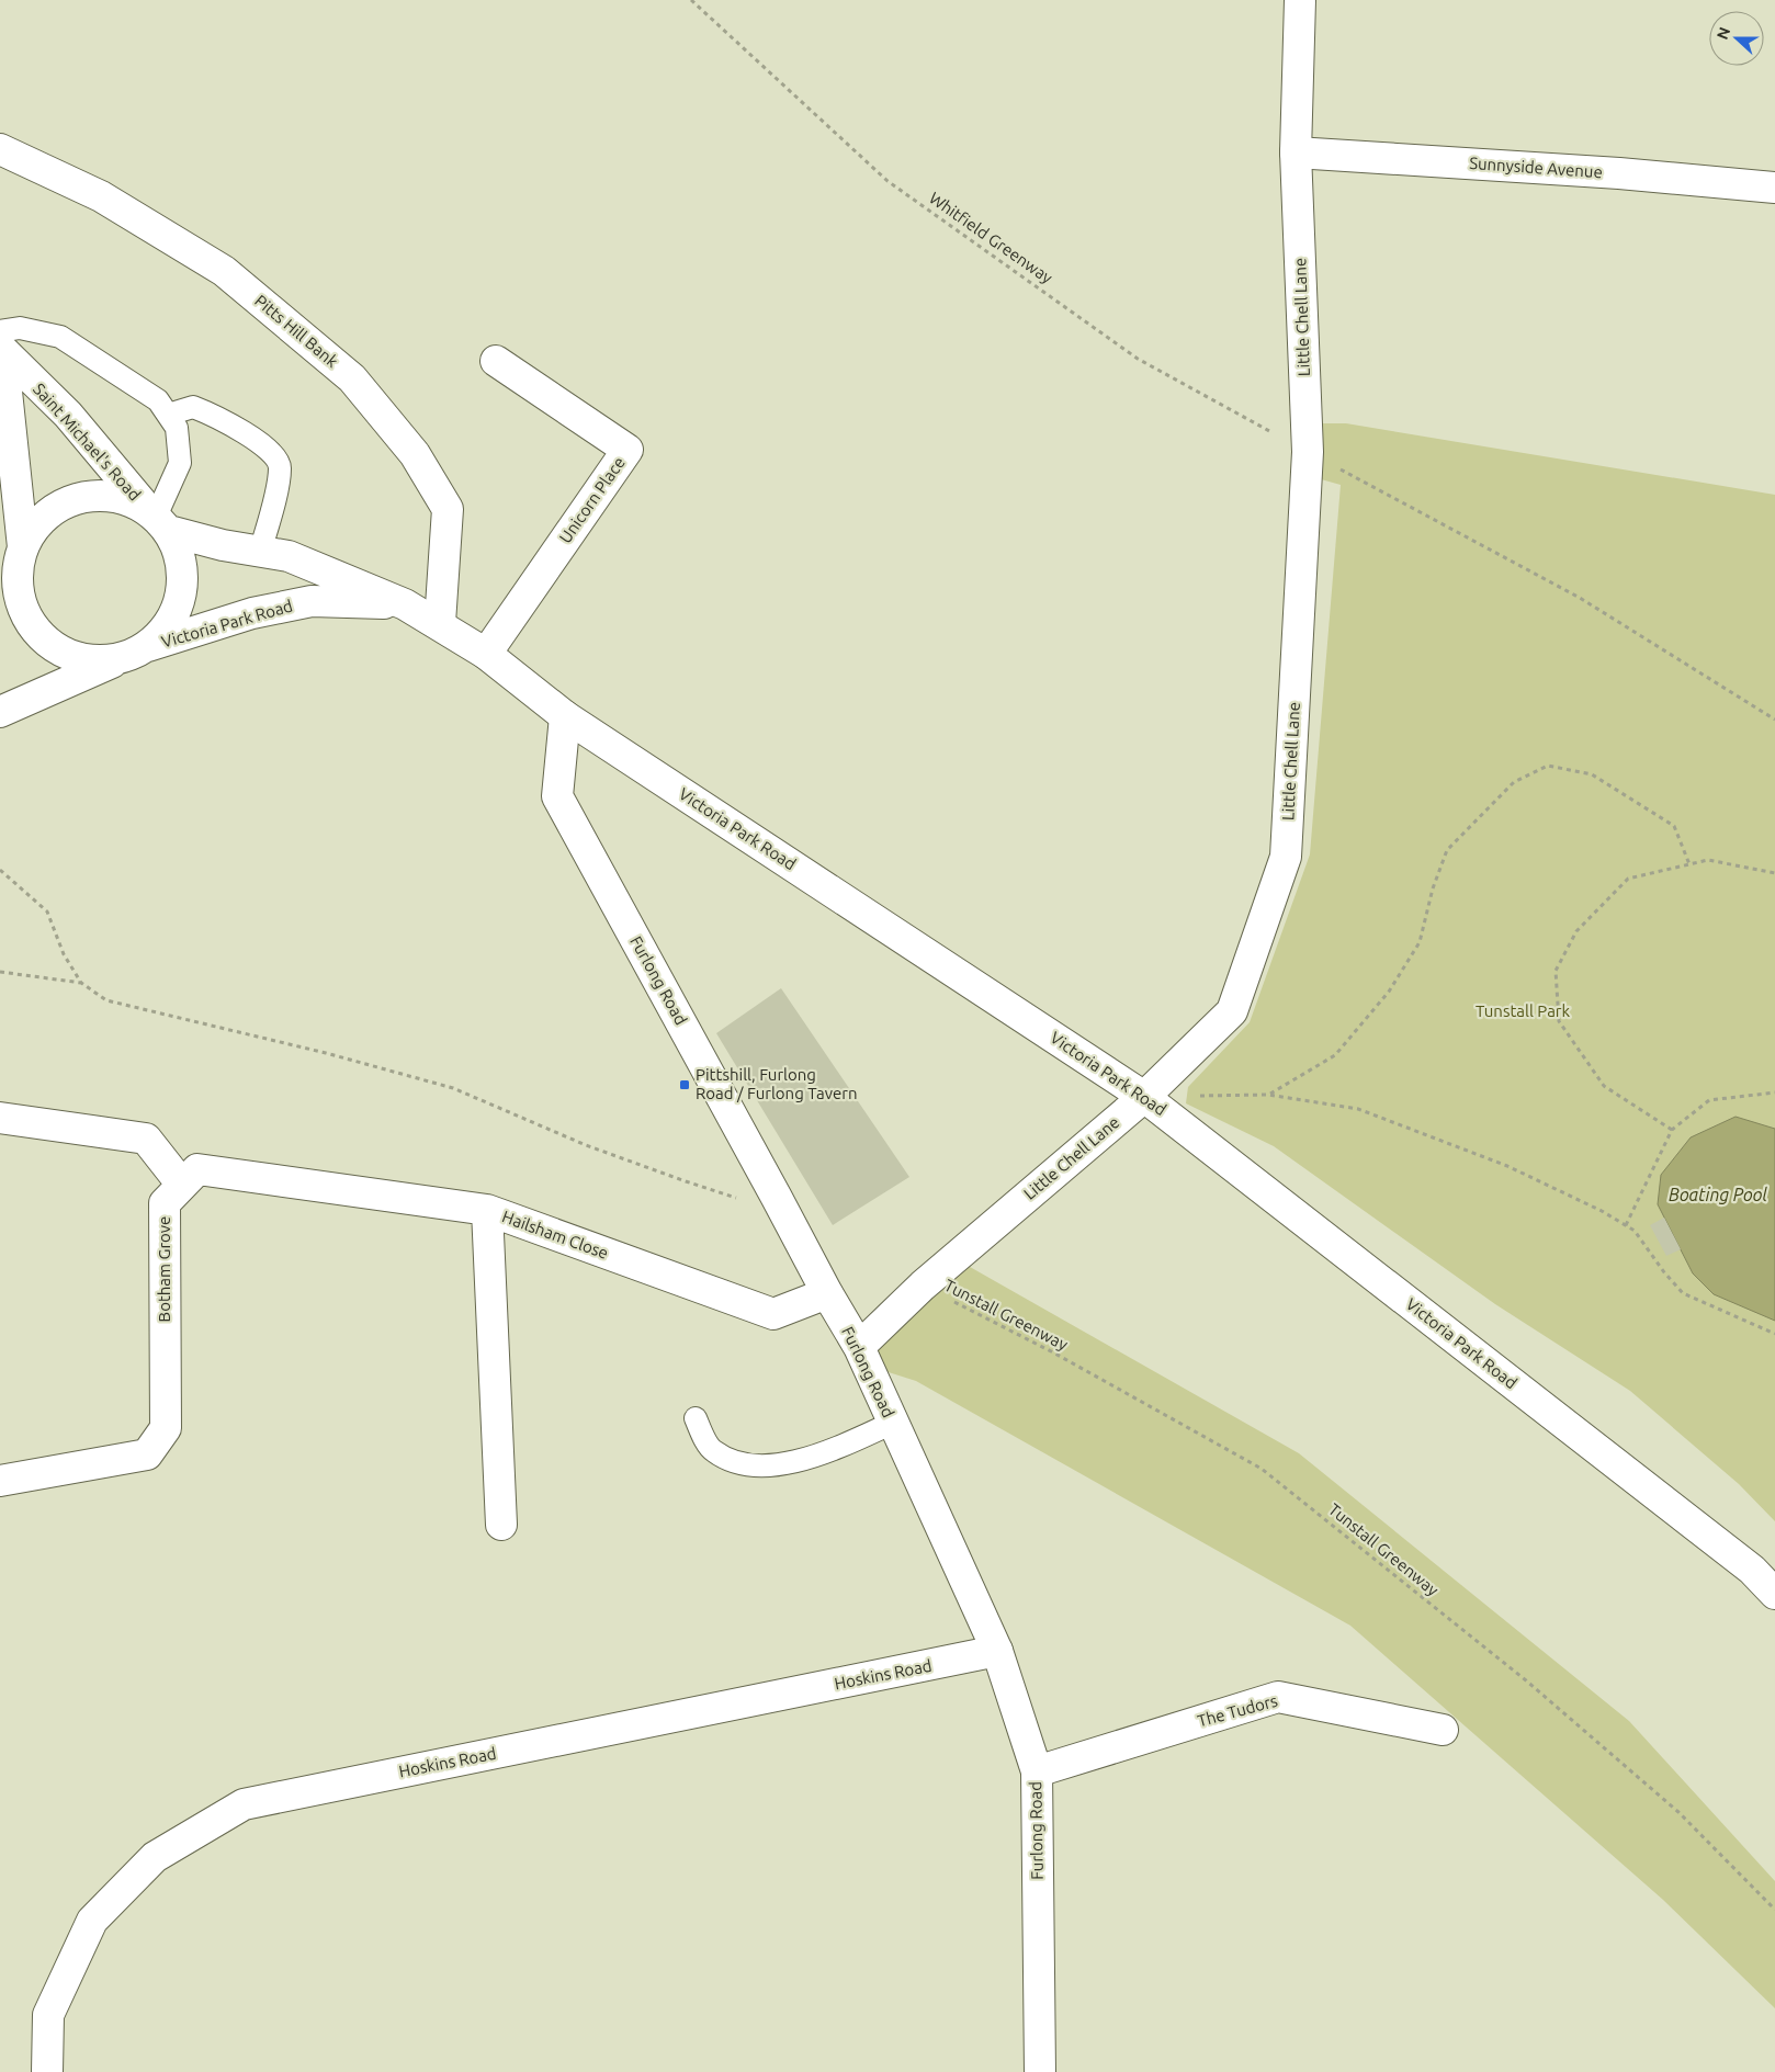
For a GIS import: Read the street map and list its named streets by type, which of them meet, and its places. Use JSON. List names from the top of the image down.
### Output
{
  "streets": {
    "street": [
      "Sunnyside Avenue",
      "Little Chell Lane",
      "Pitts Hill Bank",
      "Saint Michael's Road",
      "Unicorn Place",
      "Victoria Park Road",
      "Furlong Road",
      "Hailsham Close",
      "Botham Grove",
      "Hoskins Road",
      "The Tudors"
    ],
    "path": ["Whitfield Greenway", "Tunstall Greenway"]
  },
  "crossings": [
    ["Sunnyside Avenue", "Little Chell Lane"],
    ["Whitfield Greenway", "Little Chell Lane"],
    ["Little Chell Lane", "Victoria Park Road"],
    ["Little Chell Lane", "Furlong Road"],
    ["Little Chell Lane", "Tunstall Greenway"],
    ["Pitts Hill Bank", "Victoria Park Road"],
    ["Saint Michael's Road", "Victoria Park Road"],
    ["Unicorn Place", "Victoria Park Road"],
    ["Victoria Park Road", "Furlong Road"],
    ["Furlong Road", "Hailsham Close"],
    ["Furlong Road", "Hoskins Road"],
    ["Furlong Road", "The Tudors"],
    ["Hailsham Close", "Botham Grove"]
  ],
  "water": ["Boating Pool"],
  "parks": ["Tunstall Park"],
  "places": {
    "transit": ["Pittshill, Furlong Road / Furlong Tavern"]
  },
  "north": "left"
}
